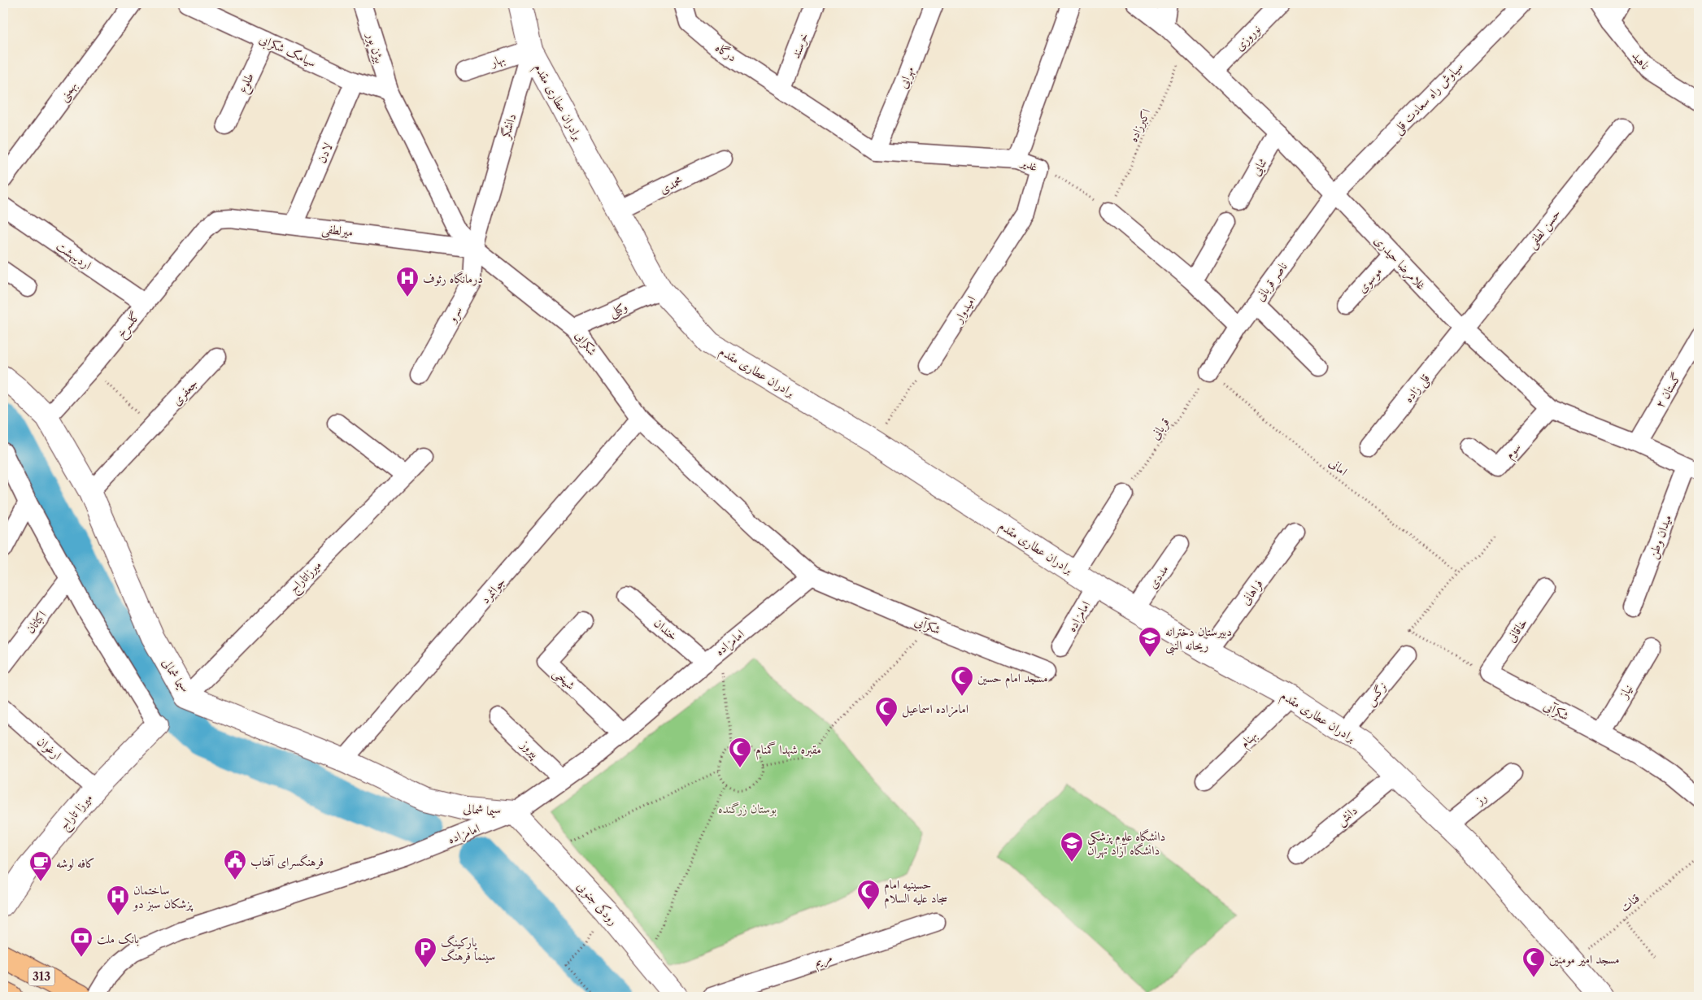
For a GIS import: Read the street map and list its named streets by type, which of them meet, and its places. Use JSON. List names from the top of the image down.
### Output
{
  "streets": {
    "main road": ["313"],
    "street": [
      "نوروزی",
      "خرسند",
      "بیژن پور",
      "سیامک شکرابی",
      "درگاه",
      "بهار",
      "ناهید",
      "مهرایی",
      "طلوع",
      "بهمنی",
      "سیاوش راه سعادت قلی",
      "برادران عطاری مقدم",
      "دانشگر",
      "لادن",
      "غدیر",
      "ثنایی",
      "محمدی",
      "حسن لطفی",
      "میرلطفی",
      "اردیبهشت",
      "غلامرضا حیدری",
      "موسوی",
      "ناصر قربانی",
      "وکیلی",
      "امیدوار",
      "سرو",
      "گلسرخ",
      "شکرابی",
      "قلی زاده",
      "گستان ۲",
      "جعفری",
      "سوم",
      "میدان وطن",
      "میرزاتاراج",
      "مددی",
      "جوانمرد",
      "فراهانی",
      "امامزاده",
      "اکباتان",
      "شکرآبی",
      "خندان",
      "خاقانی",
      "سیما شمالی",
      "شیخی",
      "نیاز",
      "نرگس",
      "بهنام",
      "ارغوان",
      "پیروز",
      "رز",
      "میرزا تاراج",
      "دانش",
      "رودکی جنوبی",
      "مریم"
    ],
    "path": [
      "اکبرزاده",
      "قربانی",
      "امانی",
      "قنات"
    ]
  },
  "crossings": [
    ["نوروزی", "غلامرضا حیدری"],
    ["خرسند", "درگاه"],
    ["بیژن پور", "سیامک شکرابی"],
    ["بیژن پور", "شکرابی"],
    ["سیامک شکرابی", "طلوع"],
    ["سیامک شکرابی", "لادن"],
    ["سیامک شکرابی", "شکرابی"],
    ["بهار", "برادران عطاری مقدم"],
    ["بهار", "دانشگر"],
    ["مهرایی", "غدیر"],
    ["سیاوش راه سعادت قلی", "غلامرضا حیدری"],
    ["سیاوش راه سعادت قلی", "ناصر قربانی"],
    ["برادران عطاری مقدم", "دانشگر"],
    ["برادران عطاری مقدم", "محمدی"],
    ["برادران عطاری مقدم", "وکیلی"],
    ["برادران عطاری مقدم", "مددی"],
    ["برادران عطاری مقدم", "فراهانی"],
    ["برادران عطاری مقدم", "امامزاده"],
    ["برادران عطاری مقدم", "نرگس"],
    ["برادران عطاری مقدم", "بهنام"],
    ["برادران عطاری مقدم", "رز"],
    ["برادران عطاری مقدم", "دانش"],
    ["برادران عطاری مقدم", "قنات"],
    ["اکبرزاده", "غدیر"],
    ["اکبرزاده", "غلامرضا حیدری"],
    ["دانشگر", "میرلطفی"],
    ["دانشگر", "سرو"],
    ["دانشگر", "شکرابی"],
    ["لادن", "میرلطفی"],
    ["غدیر", "امیدوار"],
    ["ثنایی", "غلامرضا حیدری"],
    ["حسن لطفی", "غلامرضا حیدری"],
    ["حسن لطفی", "قلی زاده"],
    ["میرلطفی", "سرو"],
    ["میرلطفی", "گلسرخ"],
    ["میرلطفی", "شکرابی"],
    ["اردیبهشت", "گلسرخ"],
    ["غلامرضا حیدری", "موسوی"],
    ["غلامرضا حیدری", "ناصر قربانی"],
    ["غلامرضا حیدری", "قلی زاده"],
    ["غلامرضا حیدری", "گستان ۲"],
    ["غلامرضا حیدری", "سوم"],
    ["غلامرضا حیدری", "میدان وطن"],
    ["ناصر قربانی", "قربانی"],
    ["ناصر قربانی", "امانی"],
    ["وکیلی", "شکرابی"],
    ["سرو", "شکرابی"],
    ["گلسرخ", "سیما شمالی"],
    ["شکرابی", "جوانمرد"],
    ["شکرابی", "امامزاده"],
    ["شکرابی", "شکرآبی"],
    ["جعفری", "سیما شمالی"],
    ["قربانی", "امانی"],
    ["میرزاتاراج", "سیما شمالی"],
    ["جوانمرد", "سیما شمالی"],
    ["امامزاده", "شکرآبی"],
    ["امامزاده", "خندان"],
    ["امامزاده", "سیما شمالی"],
    ["امامزاده", "شیخی"],
    ["امامزاده", "پیروز"],
    ["امامزاده", "رودکی جنوبی"],
    ["شکرآبی", "خاقانی"],
    ["شکرآبی", "نیاز"],
    ["سیما شمالی", "رودکی جنوبی"],
    ["ارغوان", "میرزا تاراج"]
  ],
  "parks": ["بوستان زرگنده"],
  "places": {
    "hospital": ["درمانگاه رئوف", "ساختمان پزشکان سبز دو"],
    "school or university": ["دبیرستان دخترانه ریحانه النبی", "دانشگاه علوم پزشکی دانشگاه آزاد تهران"],
    "mosque": [
      "مسجد امام حسین",
      "امامزاده اسماعیل",
      "مقبره شهدا گمنام",
      "حسینیه امام سجاد علیه السلام",
      "مسجد امیر مومنین"
    ],
    "public building": ["فرهنگسرای آفتاب"],
    "cafe": ["کافه لوشه"],
    "bank": ["بانک ملت"],
    "parking": ["پارکینگ سینما فرهنگ"]
  }
}
